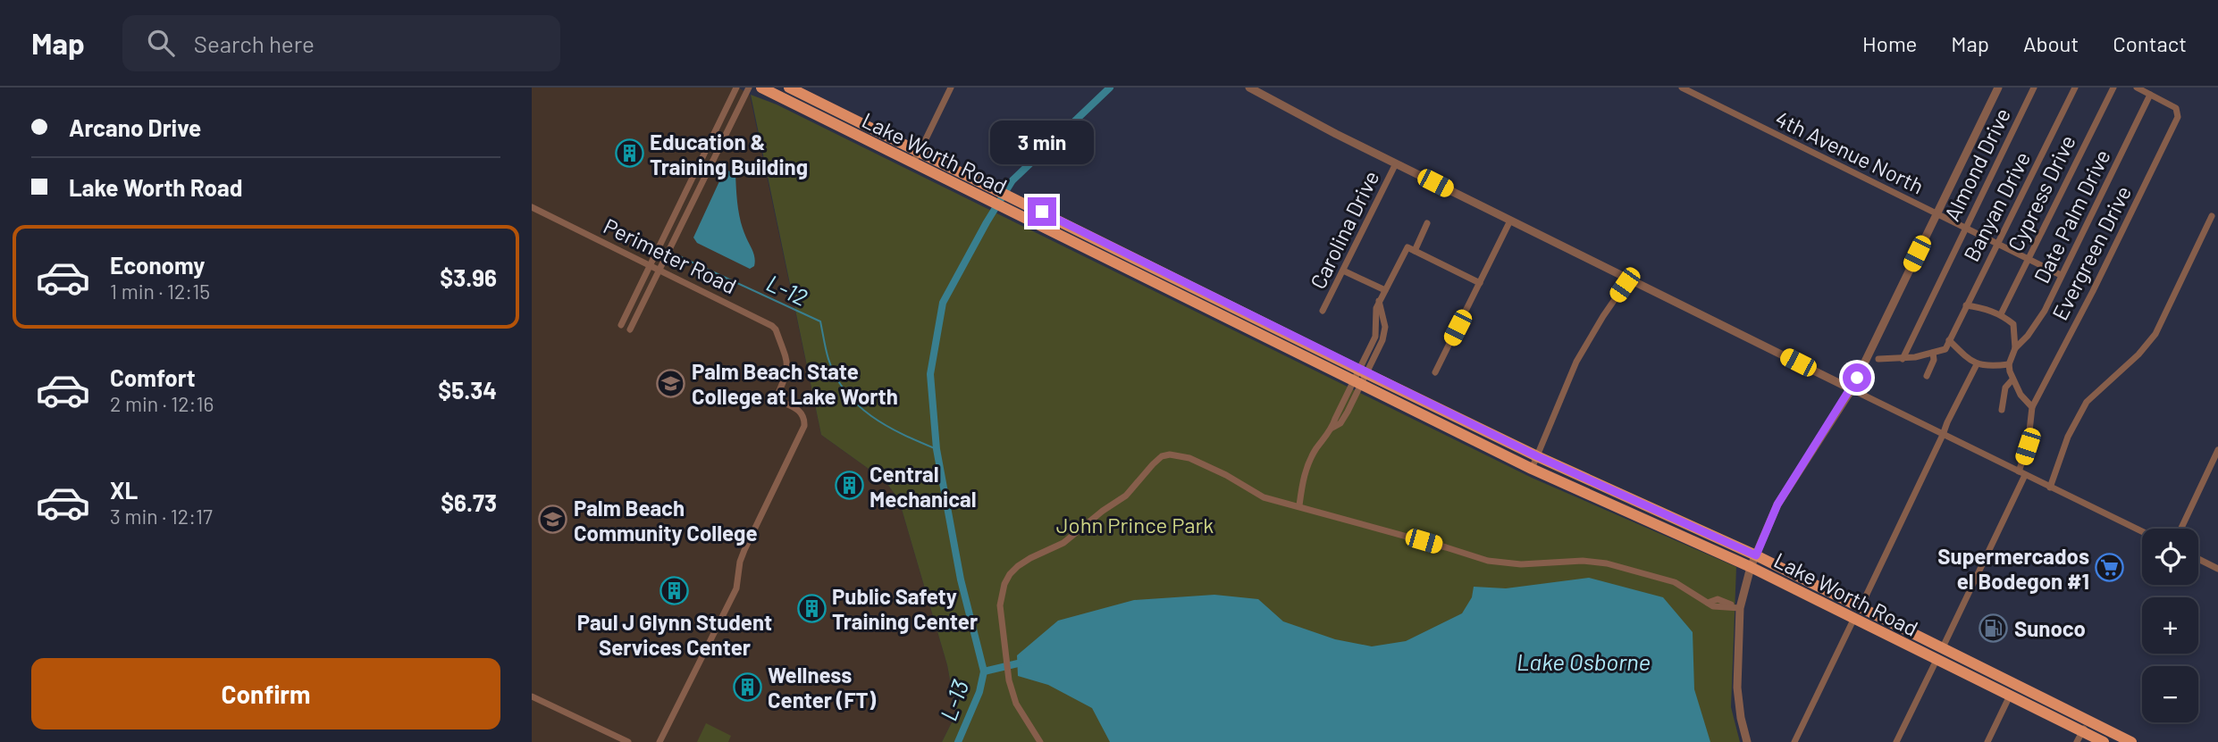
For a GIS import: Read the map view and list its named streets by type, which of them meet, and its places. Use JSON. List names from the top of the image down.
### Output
{
  "streets": {
    "main road": ["Lake Worth Road"],
    "street": [
      "4th Avenue North",
      "Almond Drive",
      "Cypress Drive",
      "Banyan Drive",
      "Date Palm Drive",
      "Carolina Drive",
      "Evergreen Drive",
      "Perimeter Road"
    ]
  },
  "crossings": [
    ["4th Avenue North", "Almond Drive"],
    ["4th Avenue North", "Cypress Drive"],
    ["4th Avenue North", "Banyan Drive"],
    ["4th Avenue North", "Date Palm Drive"],
    ["Cypress Drive", "Banyan Drive"],
    ["Cypress Drive", "Date Palm Drive"],
    ["Banyan Drive", "Date Palm Drive"],
    ["Date Palm Drive", "Evergreen Drive"]
  ],
  "water": ["L-12", "Lake Osborne", "L-13"],
  "parks": ["John Prince Park"],
  "places": {
    "building": [
      "Education & Training Building",
      "Central Mechanical",
      "Paul J Glynn Student Services Center",
      "Public Safety Training Center",
      "Wellness Center (FT)"
    ],
    "school or university": ["Palm Beach State College at Lake Worth", "Palm Beach Community College"],
    "supermarket": ["Supermercados el Bodegon #1"],
    "fuel station": ["Sunoco"]
  },
  "page": {
    "header": "Map",
    "search": "Search here",
    "nav": [
      "Home",
      "Map",
      "About",
      "Contact"
    ],
    "banner": ["Arcano Drive", "Lake Worth Road"],
    "bubble": "3 min",
    "list": [
      {
        "name": "Economy",
        "note": "1 min · 12:15",
        "value": "$3.96"
      },
      {
        "name": "Comfort",
        "note": "2 min · 12:16",
        "value": "$5.34"
      },
      {
        "name": "XL",
        "note": "3 min · 12:17",
        "value": "$6.73"
      }
    ],
    "map_buttons": ["+", "−"],
    "buttons": "Confirm"
  }
}
